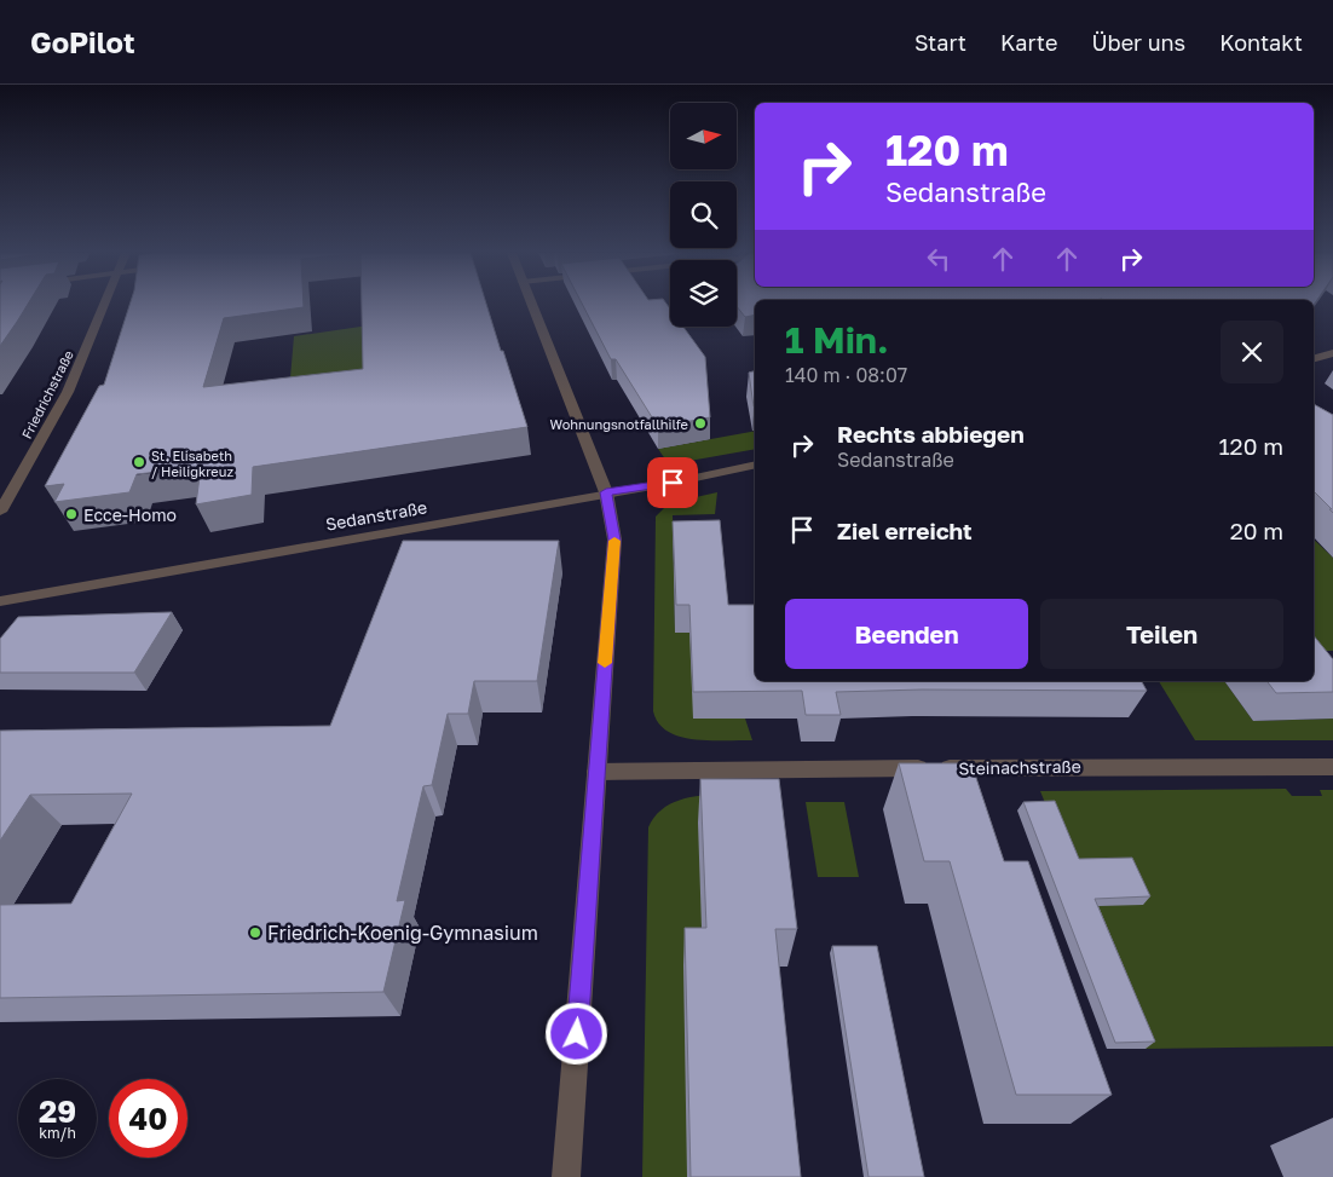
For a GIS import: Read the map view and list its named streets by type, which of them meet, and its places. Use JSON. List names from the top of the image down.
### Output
{
  "streets": {
    "street": ["Friedrichstraße", "Sedanstraße", "Steinachstraße"]
  },
  "places": [
    "Wohnungsnotfallhilfe",
    "St. Elisabeth / Heiligkreuz",
    "Ecce-Homo",
    "Friedrich-Koenig-Gymnasium"
  ],
  "north": "right",
  "page": {
    "header": "GoPilot",
    "nav": [
      "Start",
      "Karte",
      "Über uns",
      "Kontakt"
    ],
    "turn": ["120 m", "Sedanstraße"],
    "heading": ["1 Min.", "140 m · 08:07"],
    "list": [
      {
        "name": "Rechts abbiegen",
        "note": "Sedanstraße",
        "value": "120 m"
      },
      {
        "name": "Ziel erreicht",
        "value": "20 m"
      }
    ],
    "buttons": ["Beenden", "Teilen"],
    "speed": "29 km/h",
    "limit": "40"
  }
}
